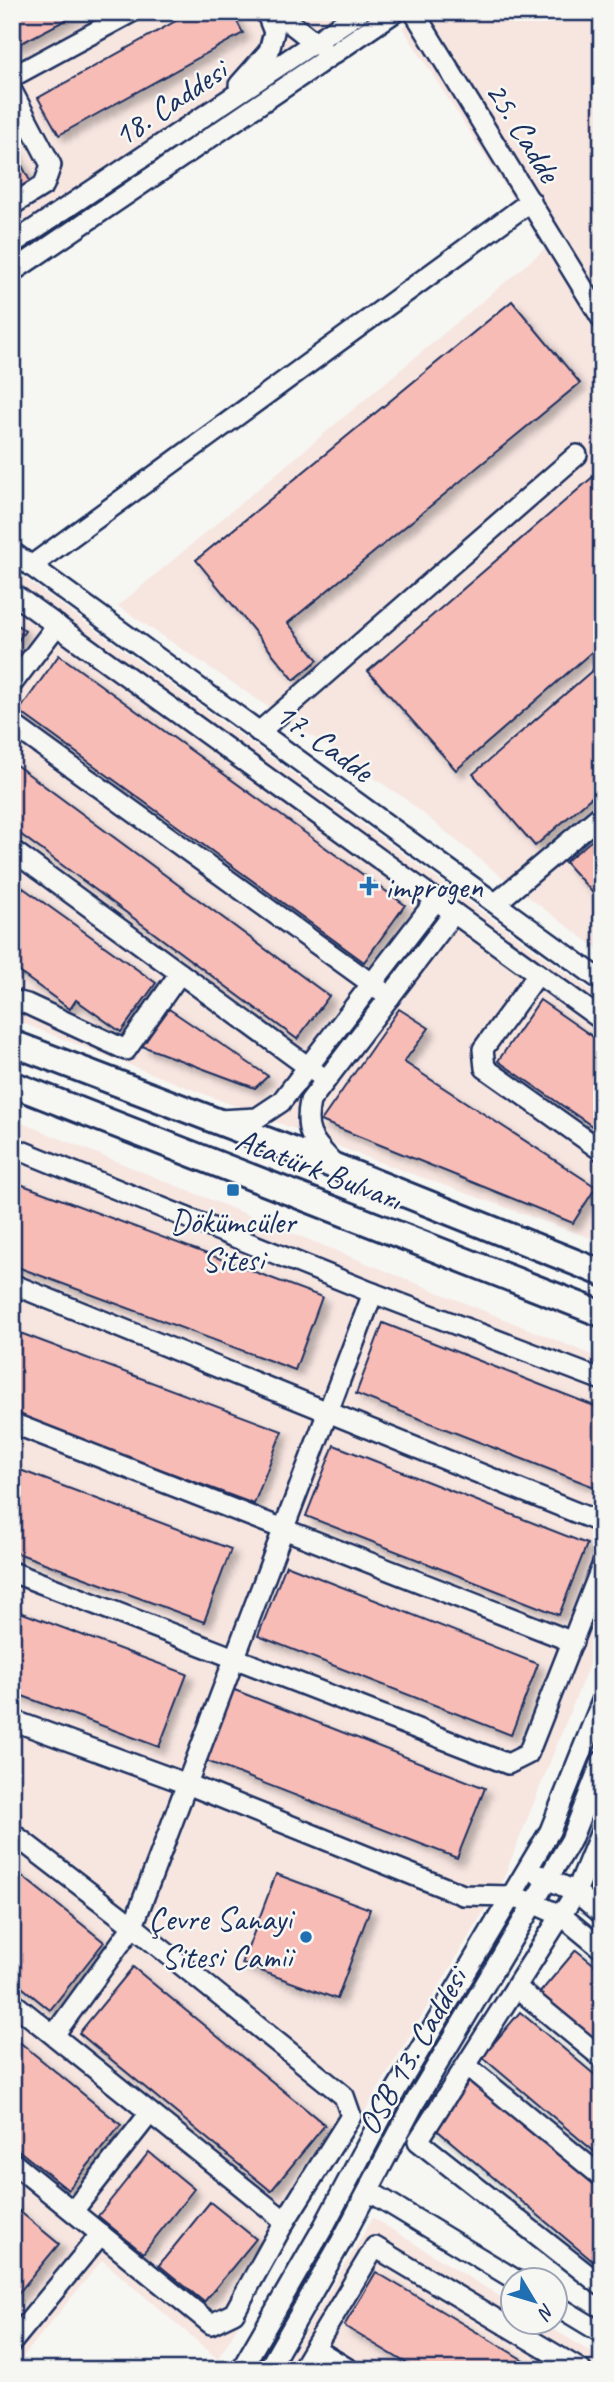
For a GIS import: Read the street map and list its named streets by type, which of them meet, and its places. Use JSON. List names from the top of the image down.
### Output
{
  "streets": {
    "main road": ["Atatürk Bulvarı"],
    "street": [
      "18. Caddesi",
      "25. Cadde",
      "17. Cadde",
      "OSB 13. Caddesi"
    ]
  },
  "places": {
    "health": ["improgen"],
    "transit": ["Dökümcüler Sitesi"],
    "other": ["Çevre Sanayi Sitesi Camii"]
  },
  "north": "bottom right"
}
